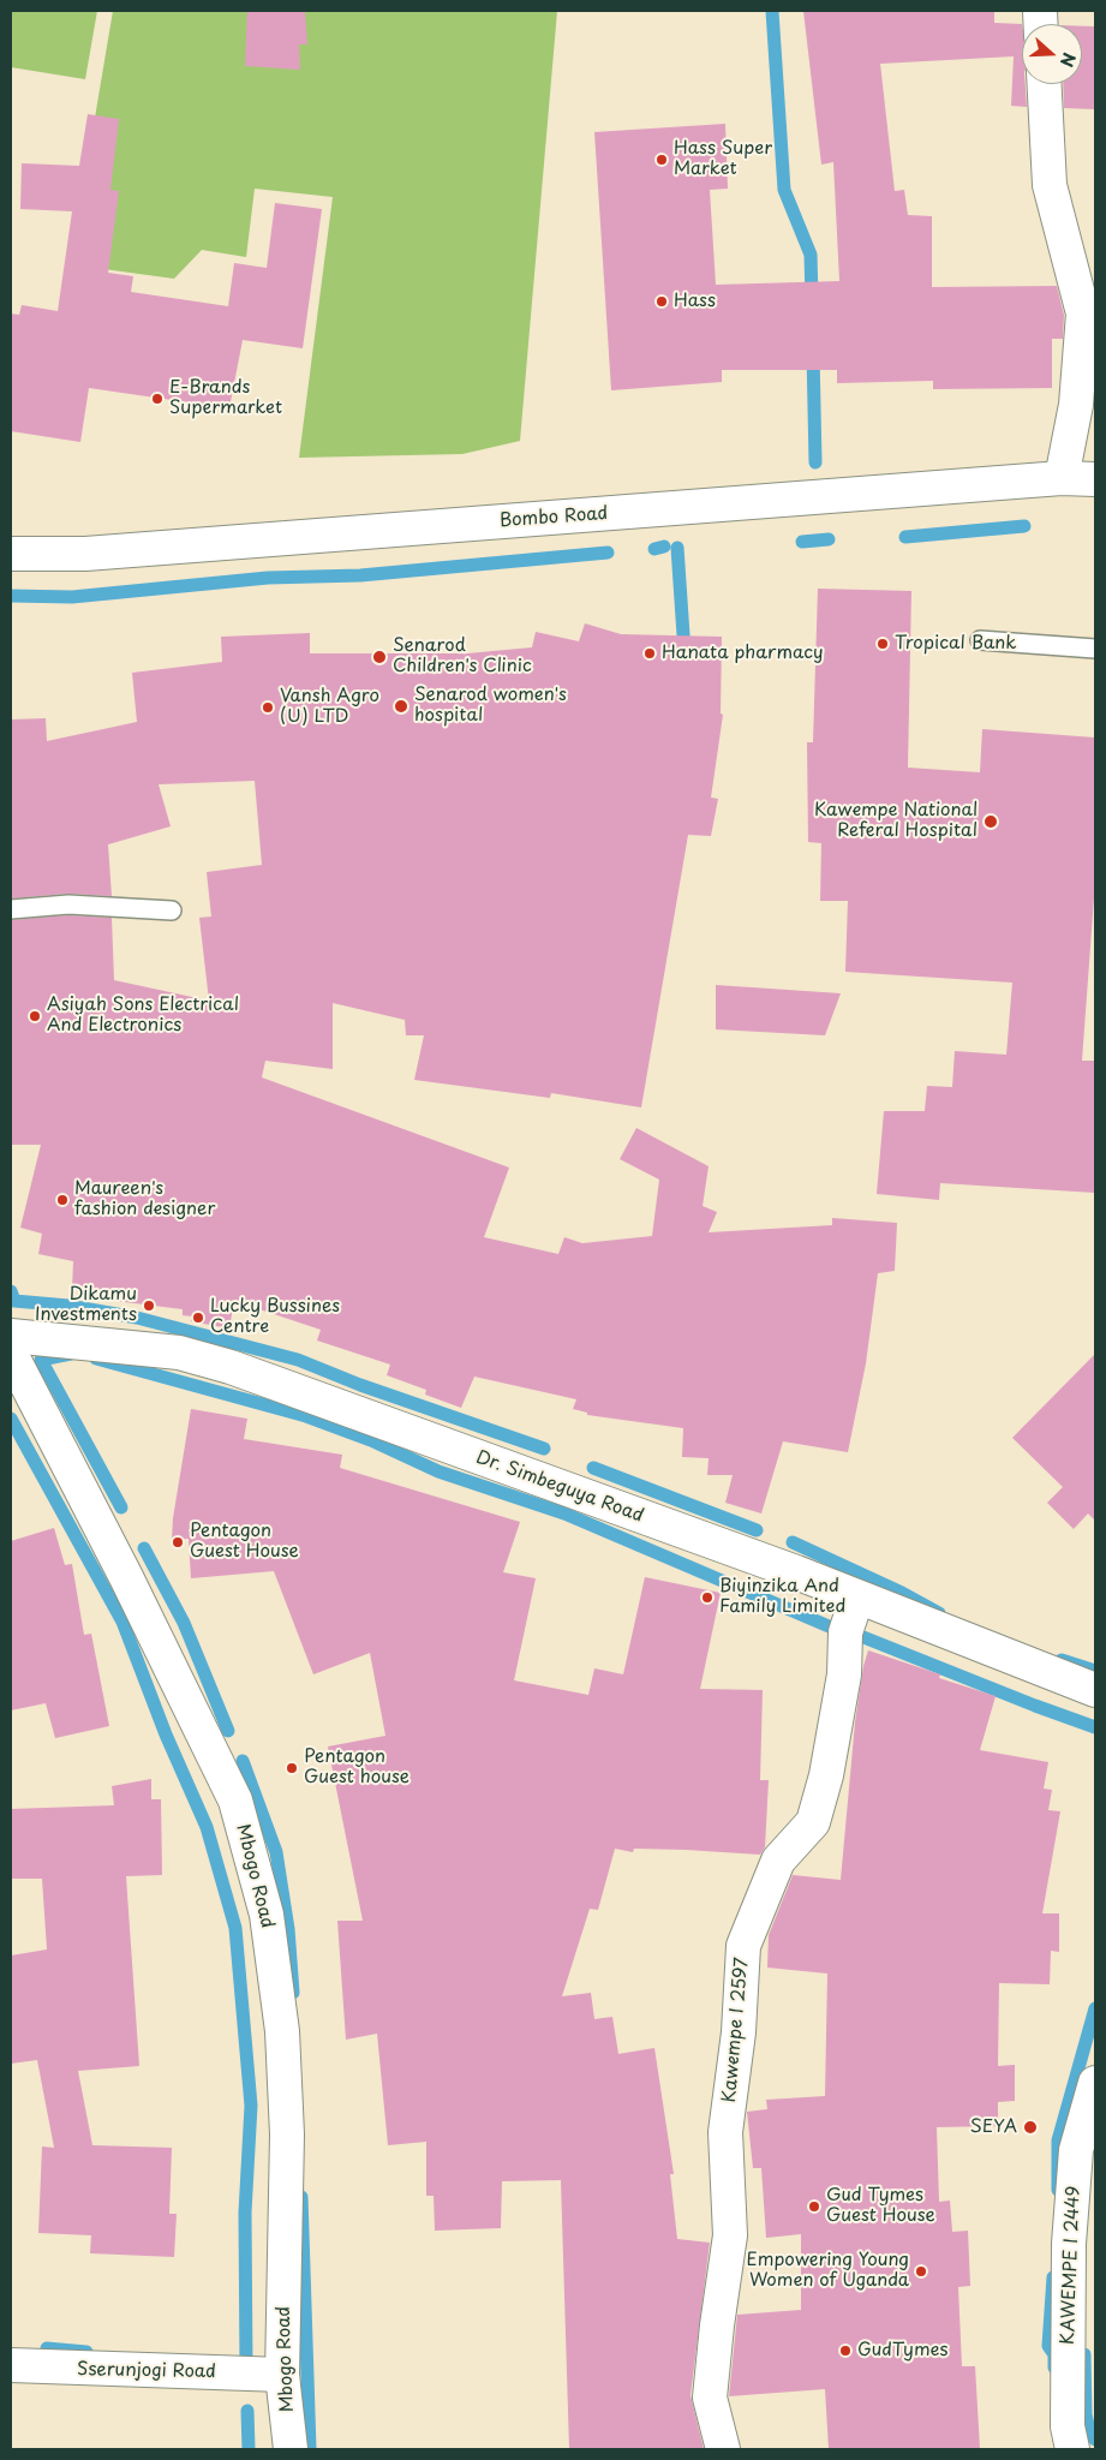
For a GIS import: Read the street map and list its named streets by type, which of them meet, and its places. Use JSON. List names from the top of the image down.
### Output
{
  "streets": {
    "street": [
      "Bombo Road",
      "Dr. Simbeguya Road",
      "Mbogo Road",
      "Kawempe I 2597",
      "KAWEMPE I 2449",
      "Sserunjogi Road"
    ]
  },
  "crossings": [
    ["Dr. Simbeguya Road", "Kawempe I 2597"],
    ["Mbogo Road", "Sserunjogi Road"]
  ],
  "places": [
    "Hass Super Market",
    "Hass",
    "E-Brands Supermarket",
    "Tropical Bank",
    "Hanata pharmacy",
    "Senarod Children's Clinic",
    "Senarod women's hospital",
    "Vansh Agro (U) LTD",
    "Kawempe National Referal Hospital",
    "Asiyah Sons Electrical And Electronics",
    "Maureen's fashion designer",
    "Dikamu Investments",
    "Lucky Bussines Centre",
    "Pentagon Guest House",
    "Biyinzika And Family Limited",
    "Pentagon Guest house",
    "SEYA",
    "Gud Tymes Guest House",
    "Empowering Young Women of Uganda",
    "GudTymes"
  ],
  "north": "right"
}
